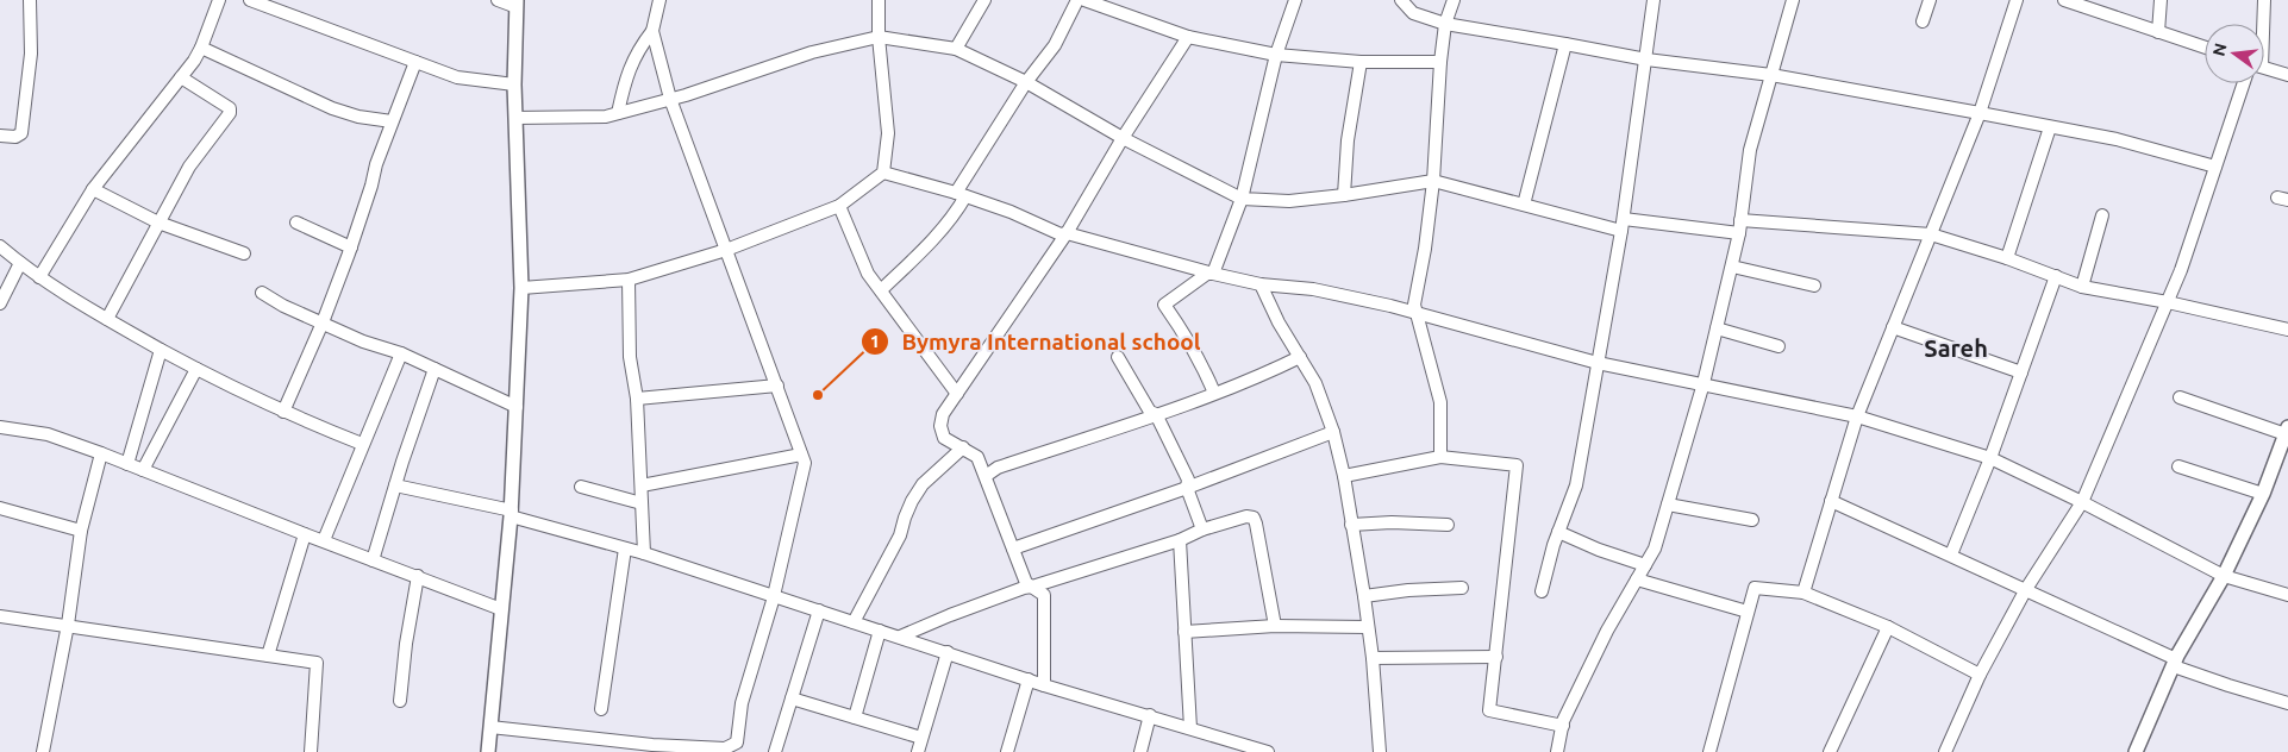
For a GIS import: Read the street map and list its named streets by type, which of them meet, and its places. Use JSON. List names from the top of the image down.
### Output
{
  "districts": ["Sareh"],
  "places": ["Bymyra International school"],
  "north": "left"
}
